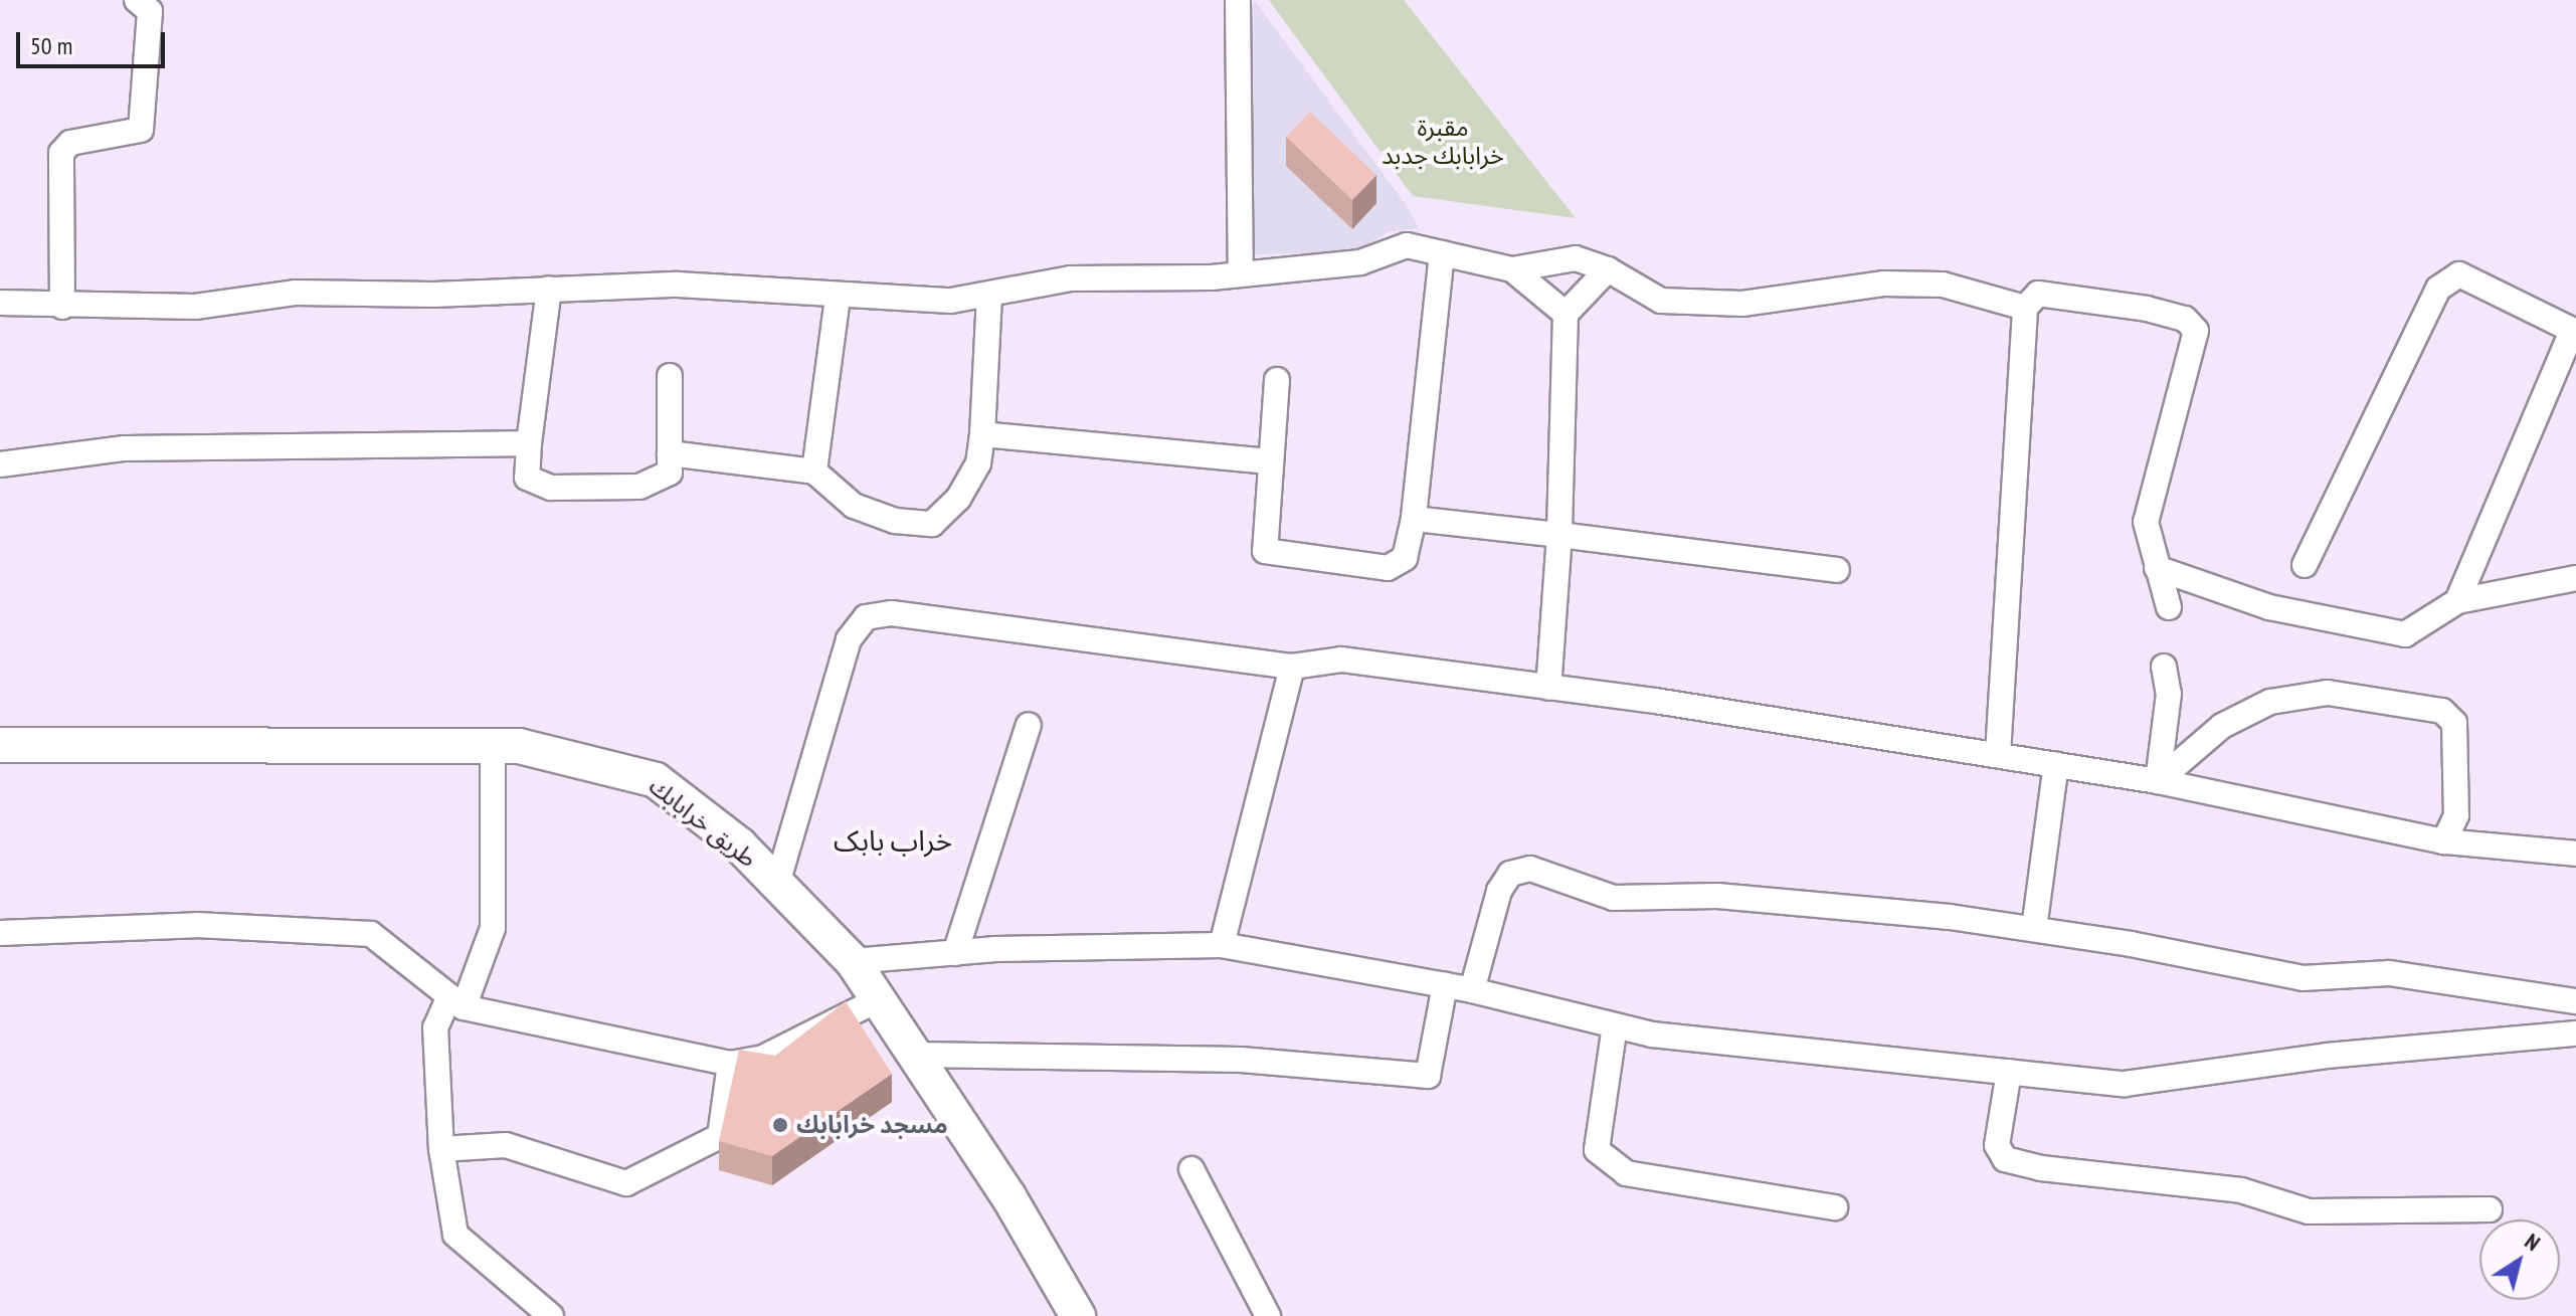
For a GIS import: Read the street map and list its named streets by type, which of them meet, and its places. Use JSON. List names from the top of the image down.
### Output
{
  "streets": {
    "main road": ["طريق خرابابك"]
  },
  "districts": ["خراب بابک"],
  "parks": ["مقبرة خرابابك جدبد"],
  "places": ["مسجد خرابابك"],
  "scale_bar": "50 m",
  "north": "top right"
}
